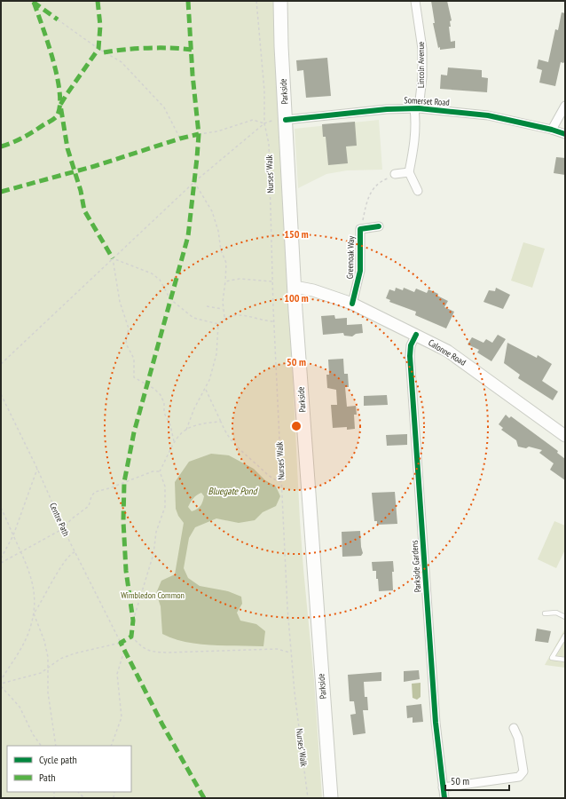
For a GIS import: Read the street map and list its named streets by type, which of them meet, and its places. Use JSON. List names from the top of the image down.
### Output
{
  "streets": {
    "main road": ["Parkside"],
    "street": [
      "Lincoln Avenue",
      "Somerset Road",
      "Greenoak Way",
      "Calonne Road",
      "Parkside Gardens"
    ],
    "path": ["Nurses' Walk", "Centre Path"]
  },
  "crossings": [
    ["Lincoln Avenue", "Somerset Road"],
    ["Parkside", "Somerset Road"],
    ["Parkside", "Calonne Road"],
    ["Greenoak Way", "Calonne Road"],
    ["Calonne Road", "Parkside Gardens"]
  ],
  "water": ["Bluegate Pond"],
  "parks": ["Wimbledon Common"],
  "legend": ["Cycle path", "Path"],
  "scale_bar": "50 m",
  "rings": ["150 m", "100 m", "50 m"]
}
